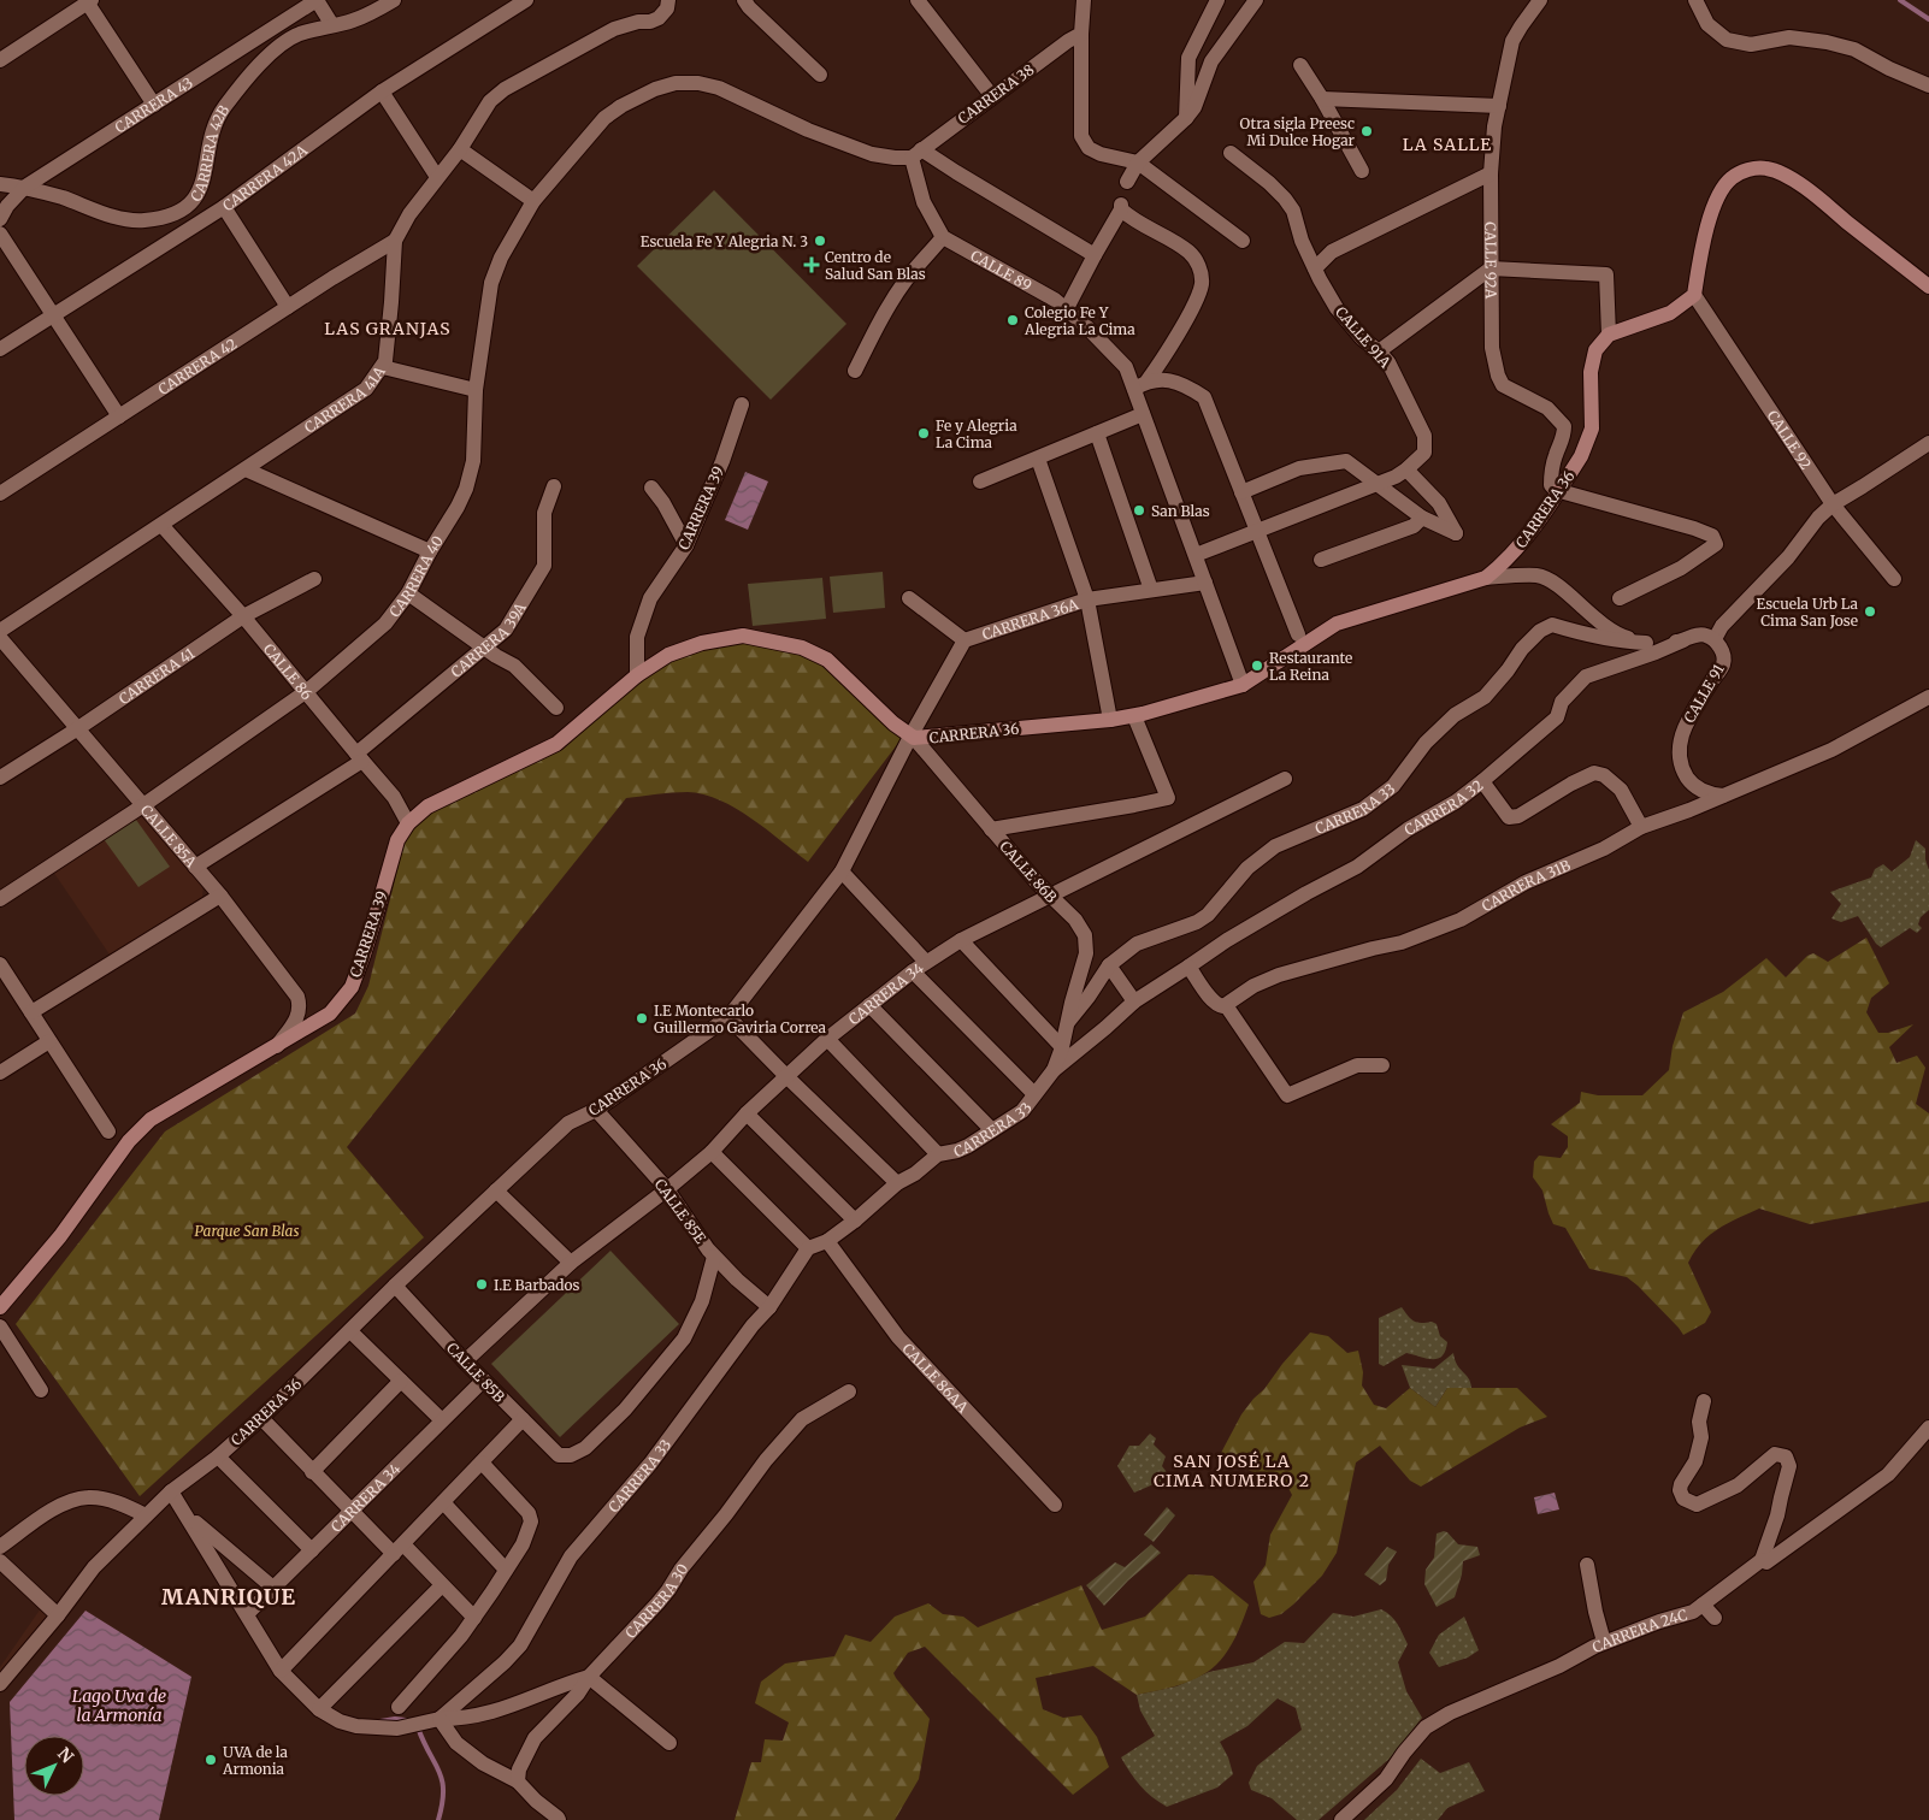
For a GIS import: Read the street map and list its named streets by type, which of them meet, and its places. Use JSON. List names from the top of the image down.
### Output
{
  "streets": {
    "main road": ["CARRERA 39", "CARRERA 36", "CALLE 86B"],
    "street": [
      "CARRERA 38",
      "CARRERA 43",
      "CARRERA 42B",
      "CARRERA 42A",
      "CALLE 92A",
      "CALLE 89",
      "CALLE 91A",
      "CARRERA 42",
      "CARRERA 41A",
      "CALLE 92",
      "CARRERA 40",
      "CARRERA 36A",
      "CARRERA 39A",
      "CALLE 86",
      "CARRERA 41",
      "CALLE 91",
      "CARRERA 33",
      "CARRERA 32",
      "CALLE 85A",
      "CARRERA 31B",
      "CARRERA 34",
      "CALLE 85E",
      "CALLE 85B",
      "CALLE 86AA",
      "CARRERA 30",
      "CARRERA 24C"
    ]
  },
  "crossings": [
    ["CARRERA 38", "CARRERA 40"],
    ["CARRERA 43", "CARRERA 42B"],
    ["CALLE 92A", "CARRERA 36"],
    ["CALLE 89", "CARRERA 36"],
    ["CALLE 89", "CARRERA 36A"],
    ["CARRERA 42", "CARRERA 41A"],
    ["CARRERA 41A", "CALLE 86"],
    ["CARRERA 39", "CALLE 86"],
    ["CARRERA 39", "CALLE 85A"],
    ["CARRERA 39", "CALLE 86B"],
    ["CARRERA 36", "CARRERA 36A"],
    ["CARRERA 36", "CALLE 91"],
    ["CARRERA 36", "CALLE 86B"],
    ["CARRERA 36", "CALLE 85E"],
    ["CARRERA 36", "CALLE 85B"],
    ["CARRERA 40", "CALLE 86"],
    ["CARRERA 40", "CALLE 85A"],
    ["CARRERA 36A", "CALLE 86B"],
    ["CARRERA 39A", "CALLE 86"],
    ["CARRERA 39A", "CALLE 85A"],
    ["CALLE 86", "CARRERA 41"],
    ["CARRERA 41", "CALLE 85A"],
    ["CALLE 91", "CARRERA 33"],
    ["CALLE 91", "CARRERA 32"],
    ["CALLE 91", "CARRERA 31B"],
    ["CARRERA 33", "CALLE 86B"],
    ["CARRERA 33", "CALLE 85E"],
    ["CARRERA 33", "CALLE 86AA"],
    ["CALLE 86B", "CARRERA 34"],
    ["CARRERA 34", "CALLE 85E"],
    ["CARRERA 34", "CALLE 85B"],
    ["CALLE 85E", "CALLE 85B"]
  ],
  "districts": [
    "LA SALLE",
    "LAS GRANJAS",
    "SAN JOSÉ LA CIMA NUMERO 2",
    "MANRIQUE"
  ],
  "water": ["Lago Uva de la Armonía"],
  "parks": ["Parque San Blas"],
  "places": {
    "other": [
      "Otra sigla Preesc Mi Dulce Hogar",
      "Escuela Fe Y Alegria N. 3",
      "Colegio Fe Y Alegria La Cima",
      "Fe y Alegria La Cima",
      "San Blas",
      "Escuela Urb La Cima San Jose",
      "Restaurante La Reina",
      "I.E Montecarlo Guillermo Gaviria Correa",
      "I.E Barbados",
      "UVA de la Armonia"
    ],
    "health": ["Centro de Salud San Blas"]
  },
  "north": "top right"
}
